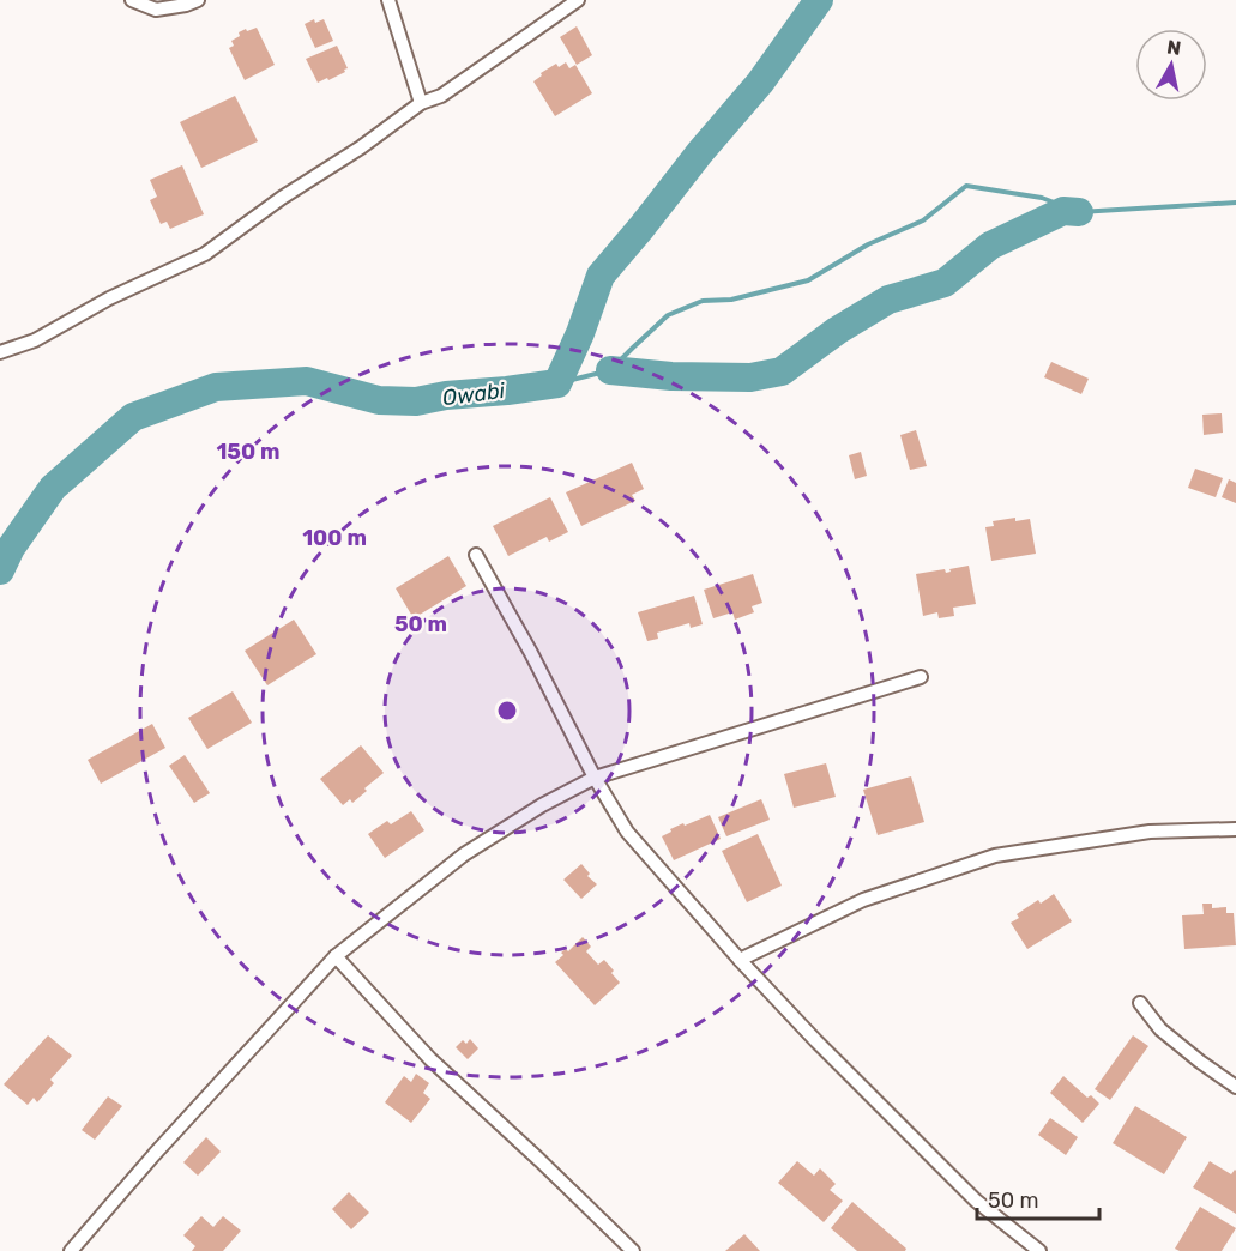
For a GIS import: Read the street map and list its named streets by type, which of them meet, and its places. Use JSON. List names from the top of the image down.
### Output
{
  "water": ["Owabi"],
  "scale_bar": "50 m",
  "north": "top",
  "rings": ["150 m", "100 m", "50 m"]
}
